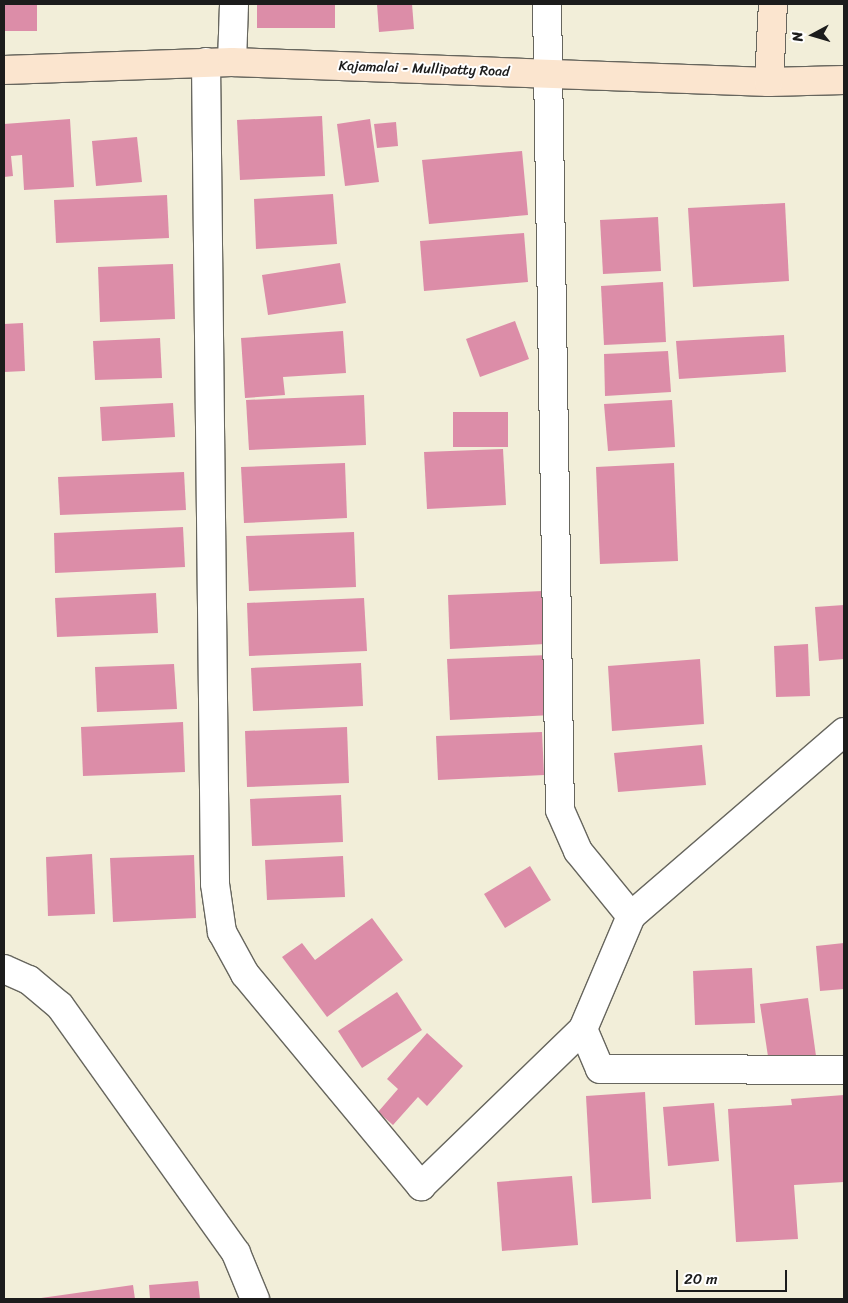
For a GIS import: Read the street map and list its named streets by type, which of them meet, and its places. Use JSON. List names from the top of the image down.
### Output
{
  "streets": {
    "main road": ["Kajamalai - Mullipatty Road"]
  },
  "scale_bar": "20 m",
  "north": "left"
}
